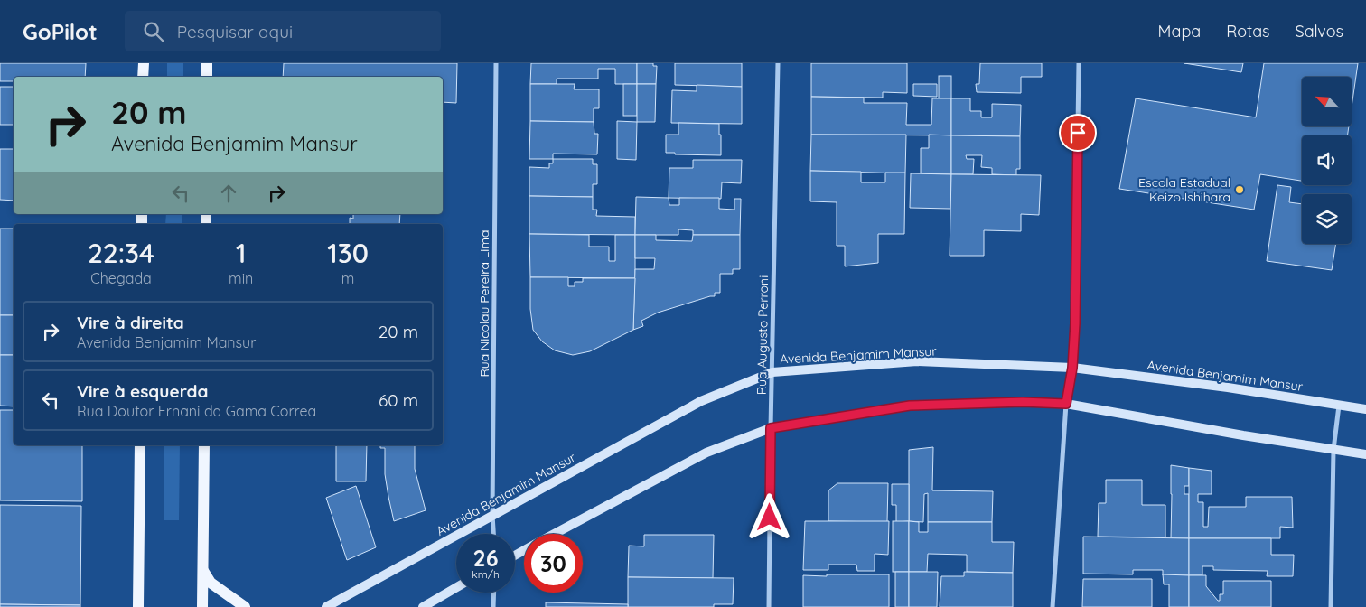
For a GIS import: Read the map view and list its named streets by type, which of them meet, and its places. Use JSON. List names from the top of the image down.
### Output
{
  "streets": {
    "main road": ["Avenida Benjamim Mansur"],
    "street": ["Rua Nicolau Pereira Lima", "Rua Augusto Perroni"]
  },
  "crossings": [
    ["Rua Nicolau Pereira Lima", "Avenida Benjamim Mansur"],
    ["Rua Augusto Perroni", "Avenida Benjamim Mansur"]
  ],
  "places": ["Escola Estadual Keizo Ishihara"],
  "north": "top left",
  "page": {
    "header": "GoPilot",
    "search": "Pesquisar aqui",
    "nav": ["Mapa", "Rotas", "Salvos"],
    "turn": ["20 m", "Avenida Benjamim Mansur"],
    "eta": [
      "22:34",
      "Chegada",
      "1",
      "min",
      "130",
      "m"
    ],
    "list": [
      {
        "name": "Vire à direita",
        "note": "Avenida Benjamim Mansur",
        "value": "20 m"
      },
      {
        "name": "Vire à esquerda",
        "note": "Rua Doutor Ernani da Gama Correa",
        "value": "60 m"
      }
    ],
    "speed": "26 km/h",
    "limit": "30"
  }
}
